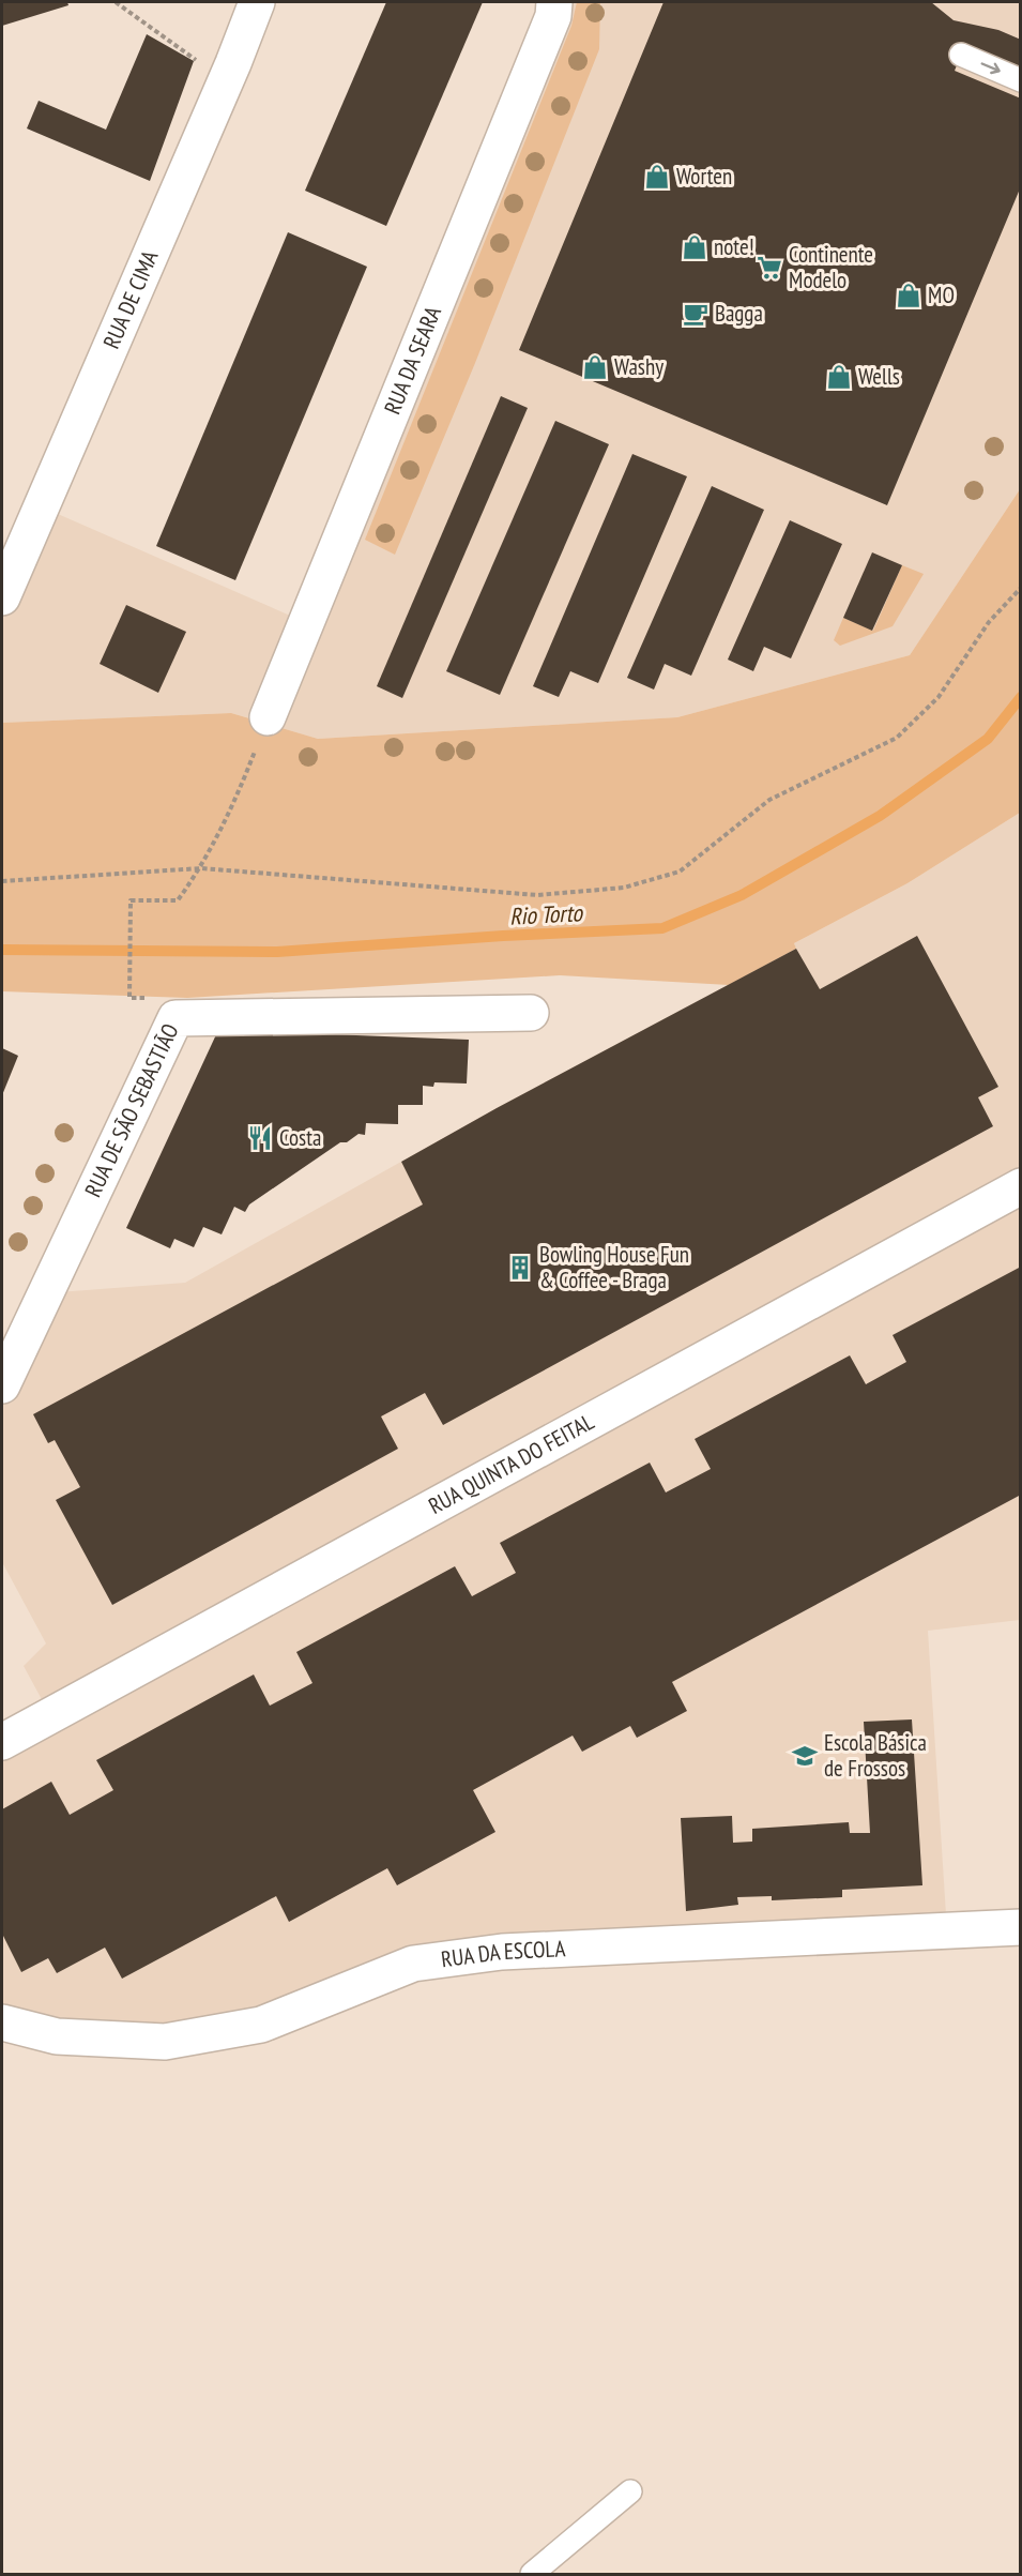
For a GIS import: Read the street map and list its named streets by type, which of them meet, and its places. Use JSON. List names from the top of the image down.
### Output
{
  "streets": {
    "street": [
      "RUA DE CIMA",
      "RUA DA SEARA",
      "RUA DE SÃO SEBASTIÃO",
      "RUA QUINTA DO FEITAL",
      "RUA DA ESCOLA"
    ]
  },
  "water": ["Rio Torto"],
  "places": {
    "shop": [
      "Worten",
      "note!",
      "MO",
      "Washy",
      "Wells"
    ],
    "supermarket": ["Continente Modelo"],
    "cafe": ["Bagga"],
    "restaurant": ["Costa"],
    "building": ["Bowling House Fun & Coffee - Braga"],
    "school or university": ["Escola Básica de Frossos"]
  }
}
